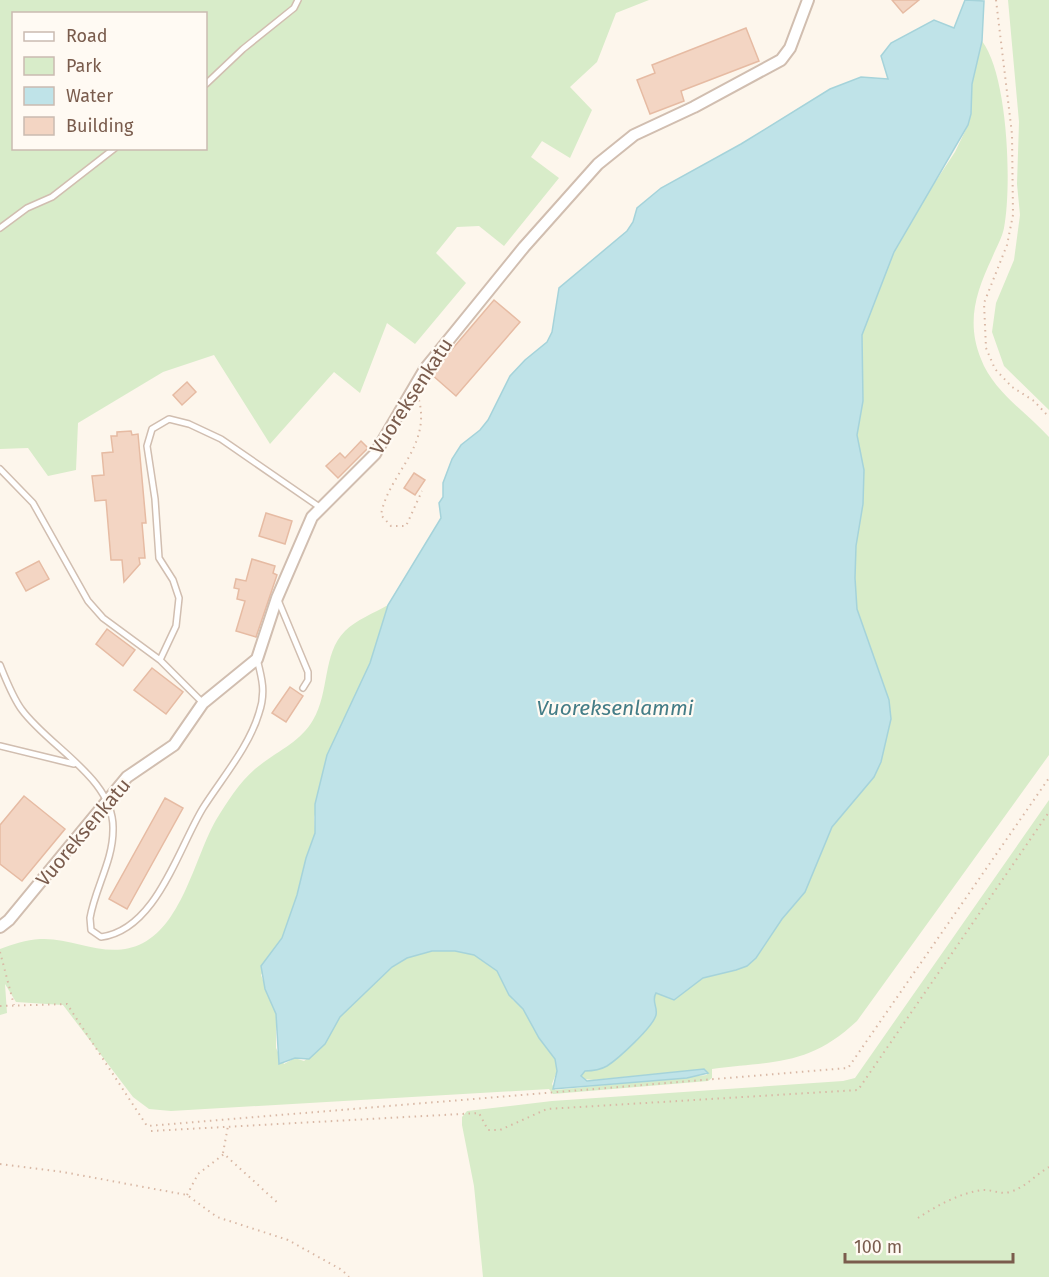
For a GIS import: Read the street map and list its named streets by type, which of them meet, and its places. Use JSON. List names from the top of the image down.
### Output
{
  "streets": {
    "street": ["Vuoreksenkatu"]
  },
  "water": ["Vuoreksenlammi"],
  "legend": [
    "Road",
    "Park",
    "Water",
    "Building"
  ],
  "scale_bar": "100 m"
}
